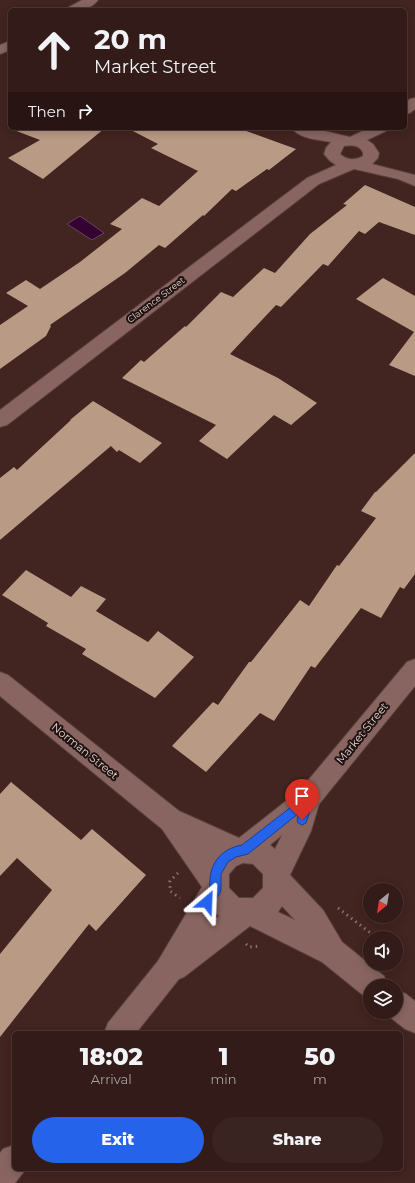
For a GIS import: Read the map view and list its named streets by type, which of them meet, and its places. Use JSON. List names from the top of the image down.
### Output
{
  "streets": {
    "street": ["Clarence Street", "Market Street", "Norman Street"]
  },
  "crossings": [
    ["Market Street", "Norman Street"]
  ],
  "north": "bottom left",
  "page": {
    "turn": ["20 m", "Market Street"],
    "then": "Then",
    "eta": [
      "18:02",
      "Arrival",
      "1",
      "min",
      "50",
      "m"
    ],
    "buttons": ["Exit", "Share"]
  }
}
